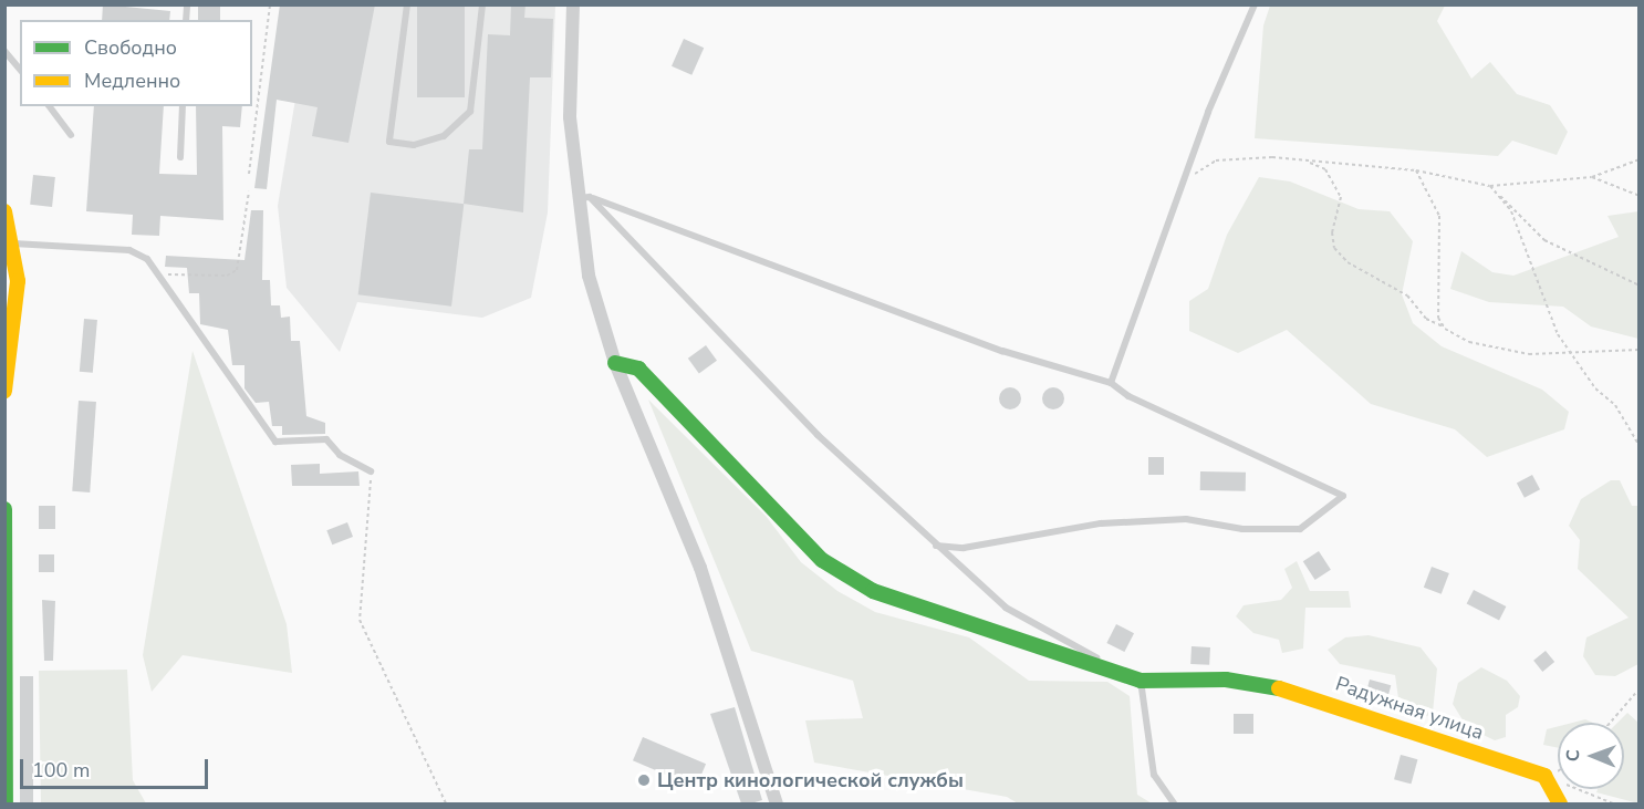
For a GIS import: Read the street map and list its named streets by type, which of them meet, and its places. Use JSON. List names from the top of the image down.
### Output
{
  "streets": {
    "street": ["Радужная улица"]
  },
  "places": ["Центр кинологической службы"],
  "legend": ["Свободно", "Медленно"],
  "scale_bar": "100 m",
  "north": "left"
}
